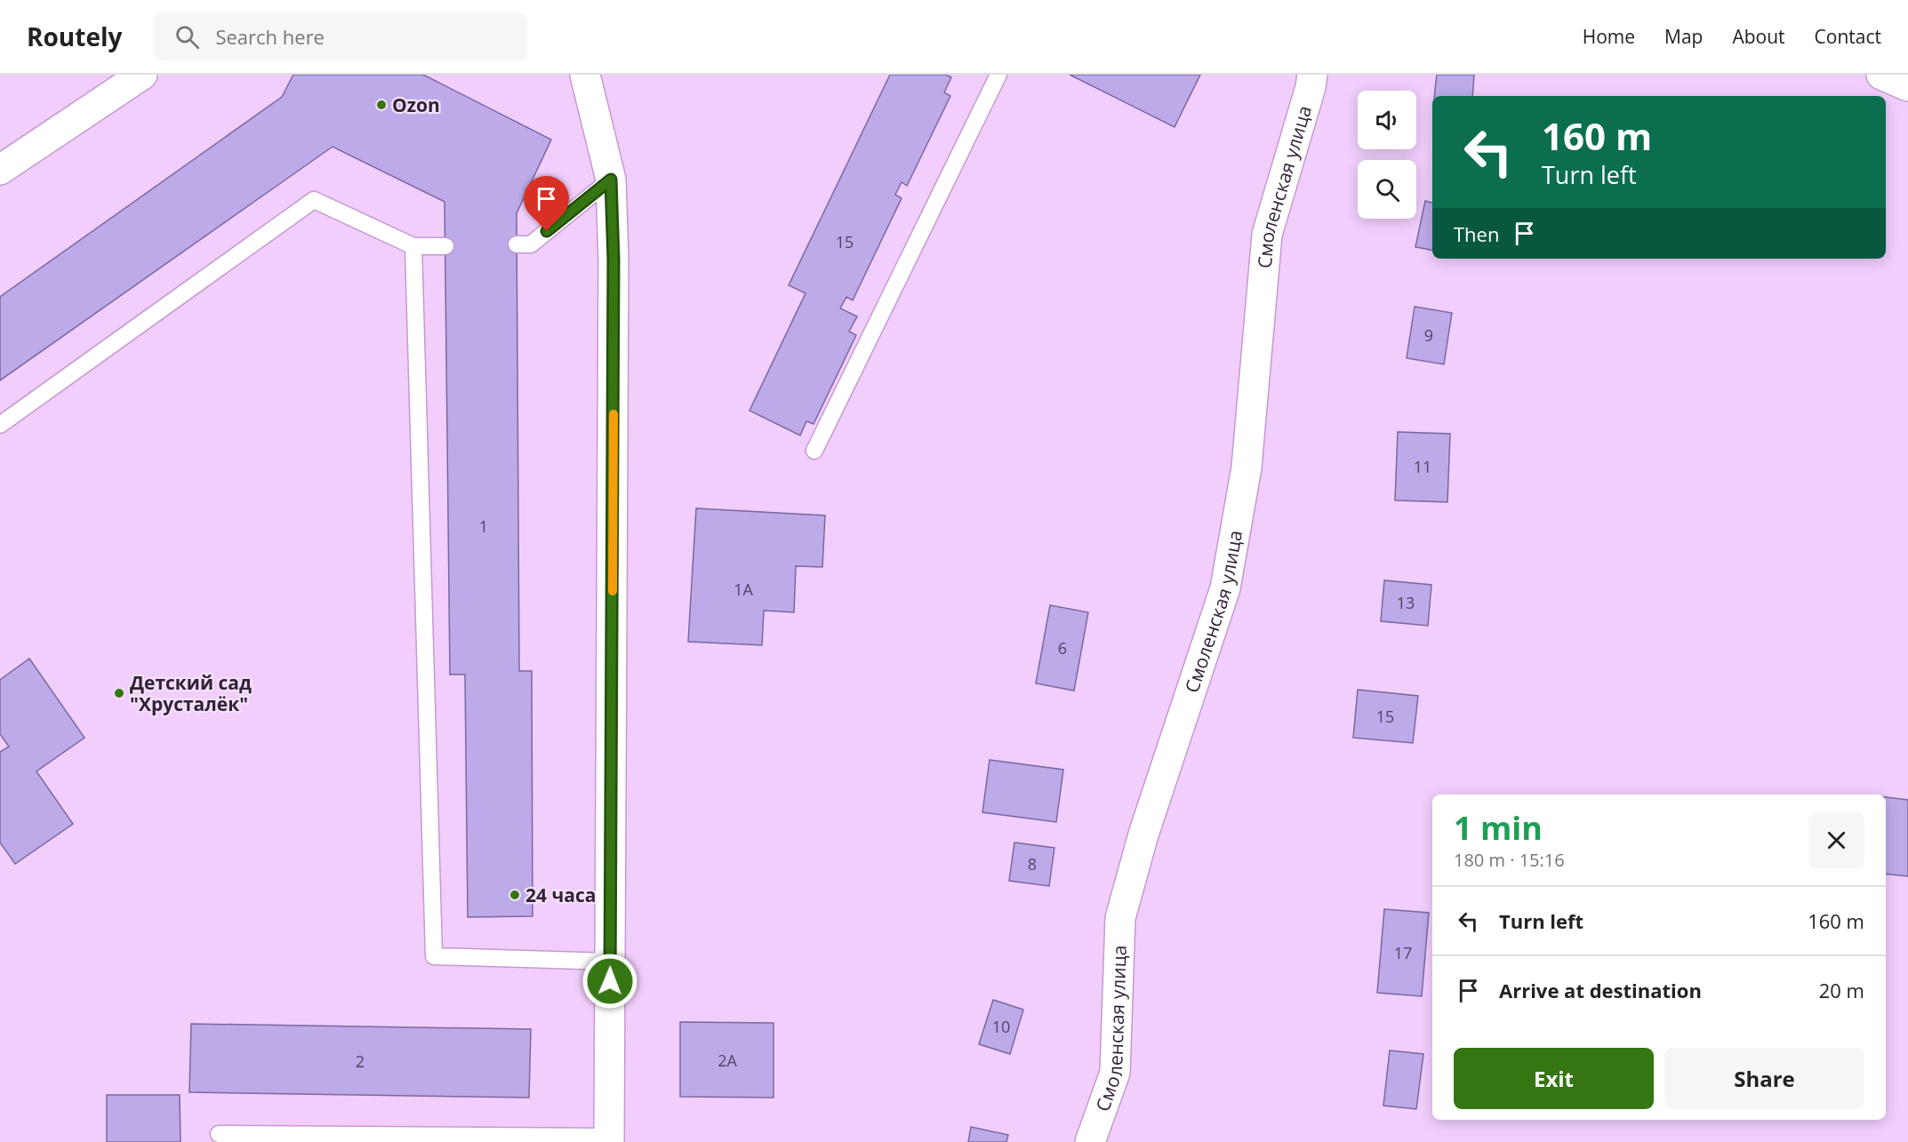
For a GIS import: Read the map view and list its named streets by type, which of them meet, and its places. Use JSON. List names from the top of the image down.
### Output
{
  "streets": {
    "street": ["Смоленская улица"]
  },
  "places": ["Ozon", "Детский сад \"Хрусталёк\"", "24 часа"],
  "house_numbers": [
    "15",
    "9",
    "11",
    "1",
    "1А",
    "13",
    "6",
    "15",
    "8",
    "17",
    "10",
    "2А",
    "2"
  ],
  "page": {
    "header": "Routely",
    "search": "Search here",
    "nav": [
      "Home",
      "Map",
      "About",
      "Contact"
    ],
    "turn": ["160 m", "Turn left"],
    "then": "Then",
    "heading": ["1 min", "180 m · 15:16"],
    "list": [
      {
        "name": "Turn left",
        "value": "160 m"
      },
      {
        "name": "Arrive at destination",
        "value": "20 m"
      }
    ],
    "buttons": ["Exit", "Share"]
  }
}
